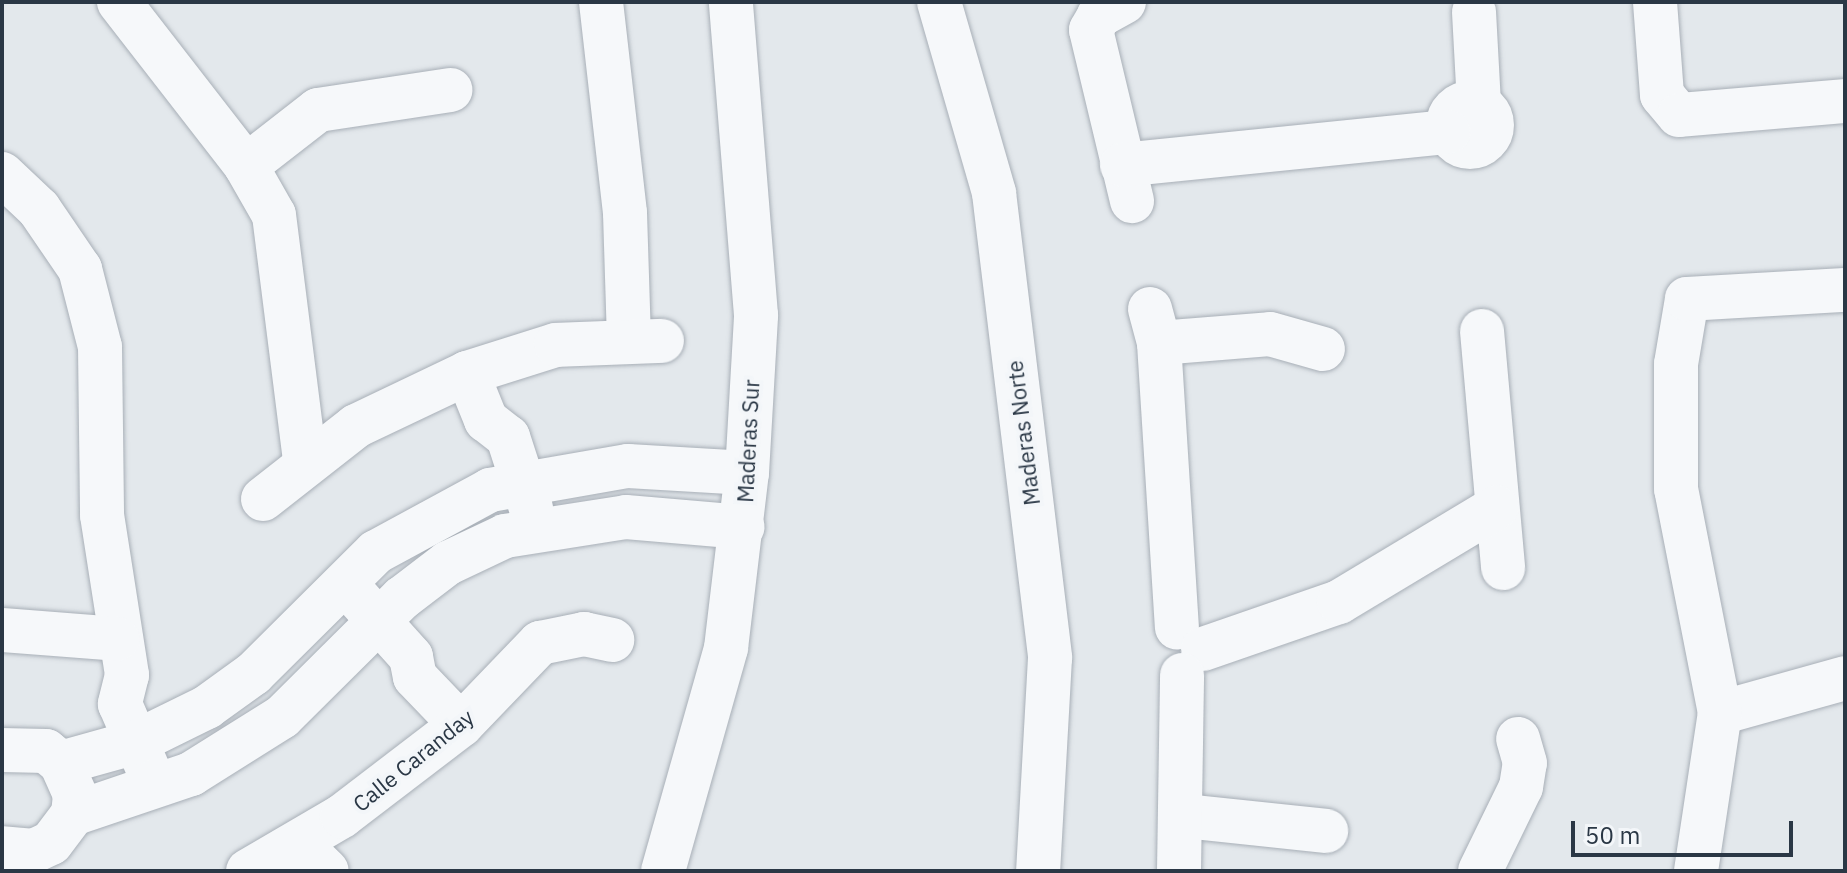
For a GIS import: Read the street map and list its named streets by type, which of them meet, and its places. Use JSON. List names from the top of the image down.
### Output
{
  "streets": {
    "street": ["Maderas Norte", "Maderas Sur", "Calle Caranday"]
  },
  "scale_bar": "50 m"
}
